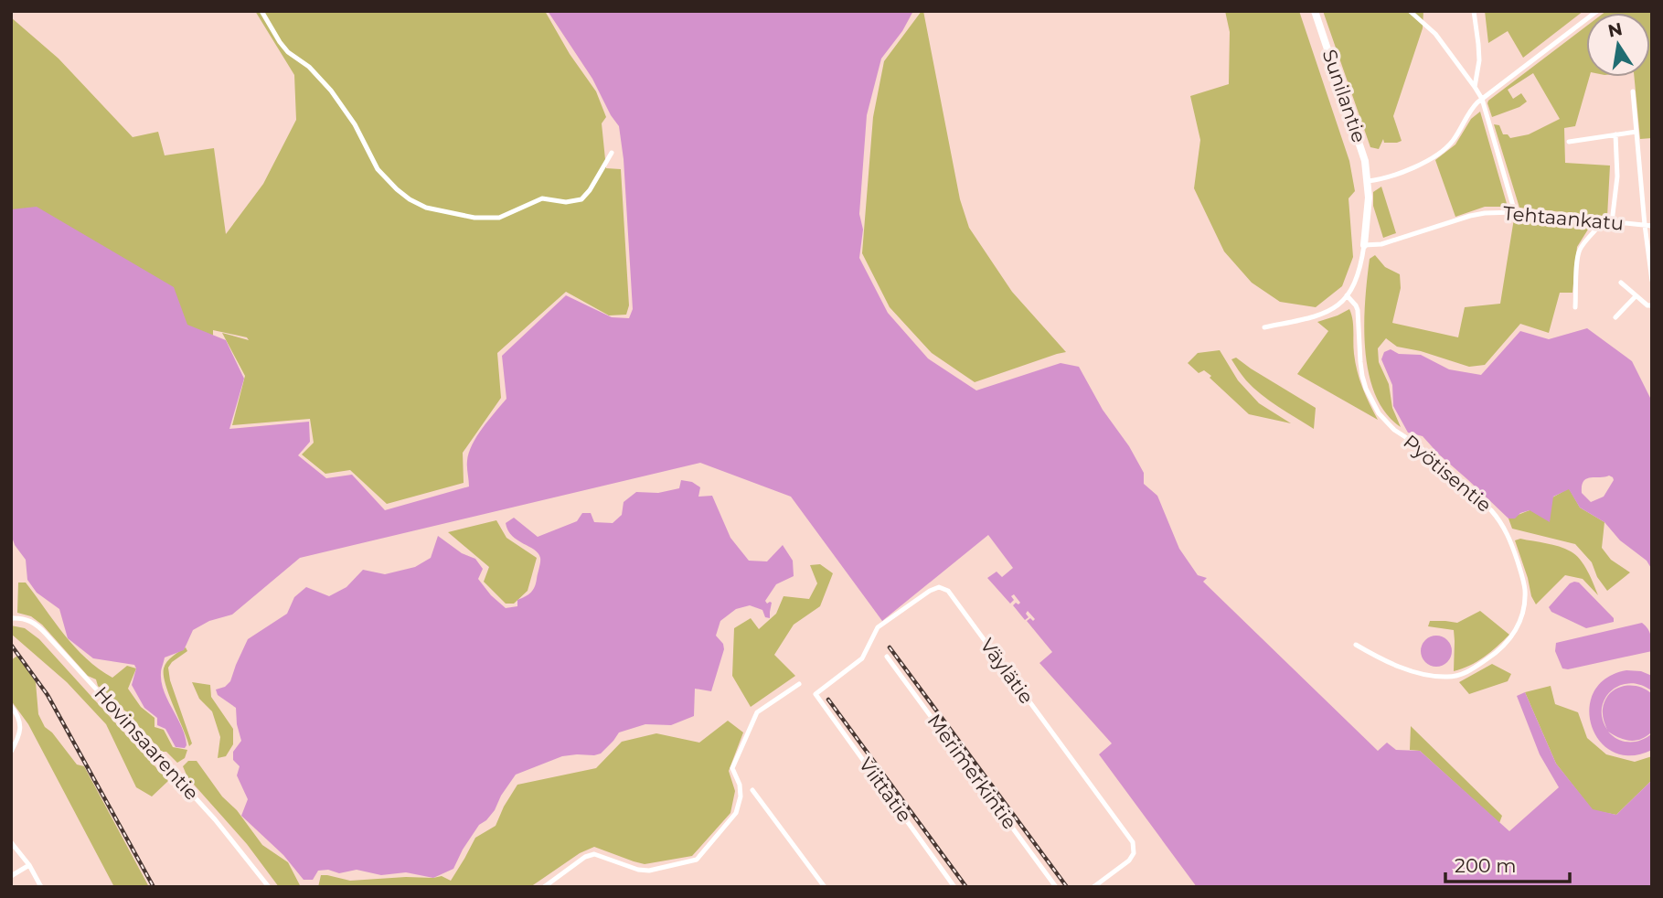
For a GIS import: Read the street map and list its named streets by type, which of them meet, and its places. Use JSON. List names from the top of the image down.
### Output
{
  "streets": {
    "street": [
      "Sunilantie",
      "Tehtaankatu",
      "Pyötisentie",
      "Väylätie",
      "Hovinsaarentie",
      "Merimerkintie",
      "Viittatie"
    ]
  },
  "crossings": [
    ["Sunilantie", "Tehtaankatu"],
    ["Väylätie", "Viittatie"]
  ],
  "scale_bar": "200 m",
  "north": "top"
}
